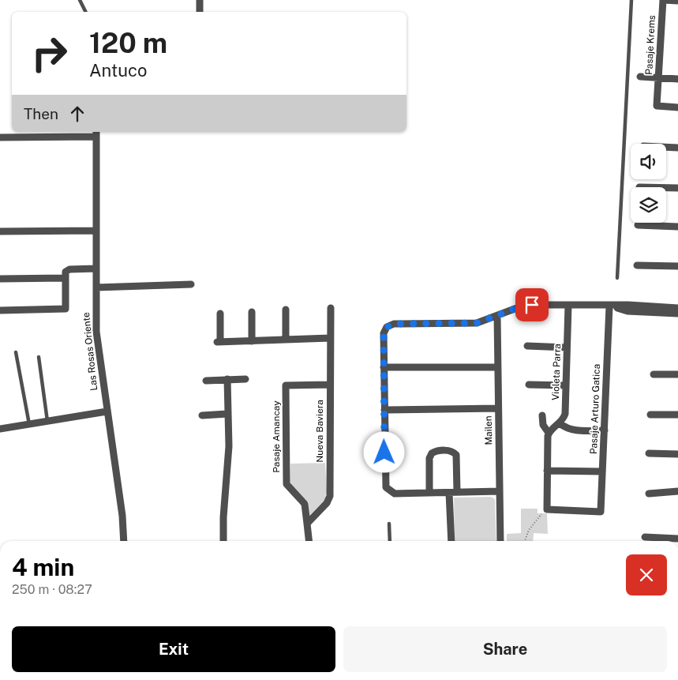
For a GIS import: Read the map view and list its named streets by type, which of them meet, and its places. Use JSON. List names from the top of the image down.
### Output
{
  "streets": {
    "street": [
      "Pasaje Krems",
      "Las Rosas Oriente",
      "Violeta Parra",
      "Pasaje Arturo Gatica",
      "Mailen",
      "Nueva Baviera",
      "Pasaje Amancay"
    ]
  },
  "crossings": [
    ["Nueva Baviera", "Pasaje Amancay"]
  ],
  "page": {
    "turn": ["120 m", "Antuco"],
    "then": "Then",
    "heading": ["4 min", "250 m · 08:27"],
    "buttons": ["Exit", "Share"]
  }
}
